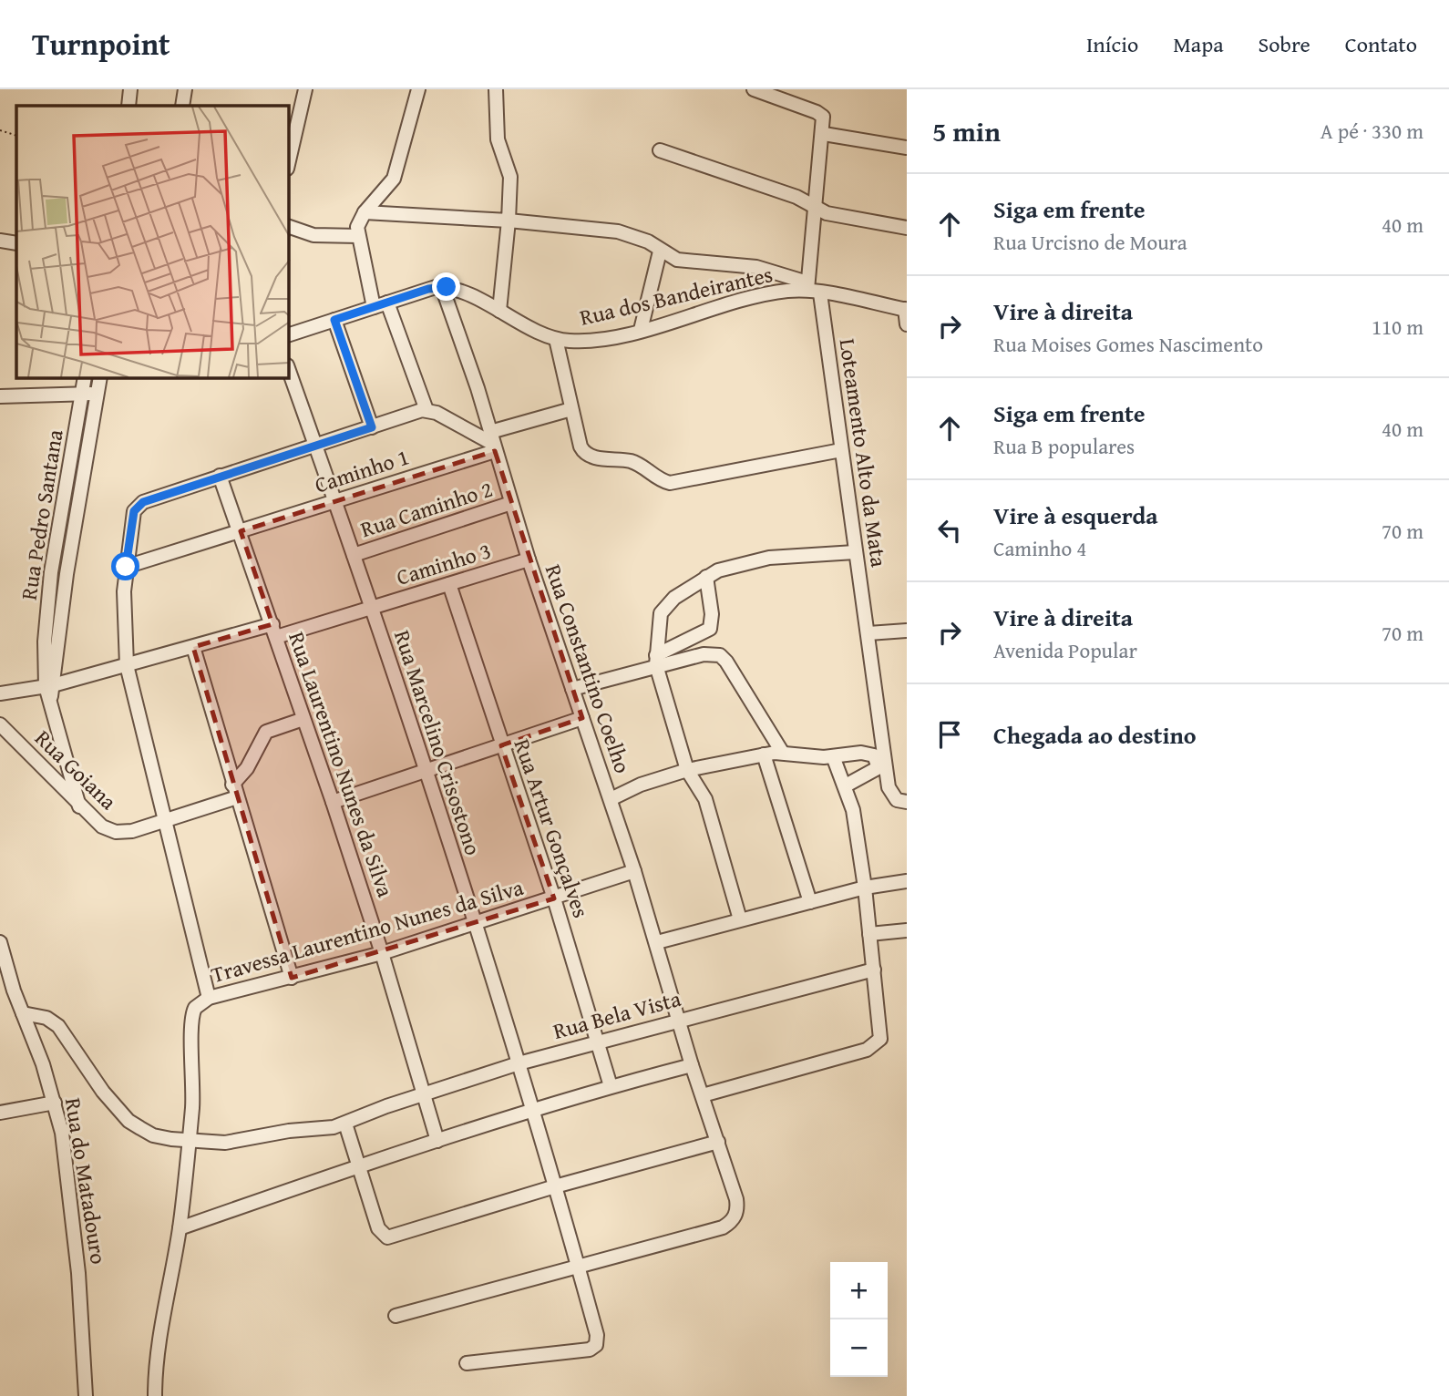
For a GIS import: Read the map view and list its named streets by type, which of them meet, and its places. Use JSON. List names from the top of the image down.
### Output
{
  "streets": {
    "street": [
      "Rua dos Bandeirantes",
      "Loteamento Alto da Mata",
      "Caminho 1",
      "Rua Caminho 2",
      "Rua Pedro Santana",
      "Caminho 3",
      "Rua Constantino Coelho",
      "Rua Marcelino Crisostono",
      "Rua Laurentino Nunes da Silva",
      "Rua Goiana",
      "Rua Artur Gonçalves",
      "Travessa Laurentino Nunes da Silva",
      "Rua Bela Vista",
      "Rua do Matadouro"
    ]
  },
  "crossings": [
    ["Rua dos Bandeirantes", "Loteamento Alto da Mata"],
    ["Caminho 1", "Rua Constantino Coelho"],
    ["Caminho 1", "Rua Marcelino Crisostono"],
    ["Caminho 1", "Rua Laurentino Nunes da Silva"],
    ["Rua Caminho 2", "Rua Constantino Coelho"],
    ["Rua Caminho 2", "Rua Marcelino Crisostono"],
    ["Rua Pedro Santana", "Caminho 3"],
    ["Rua Pedro Santana", "Rua Goiana"],
    ["Caminho 3", "Rua Constantino Coelho"],
    ["Caminho 3", "Rua Marcelino Crisostono"],
    ["Caminho 3", "Rua Laurentino Nunes da Silva"],
    ["Caminho 3", "Rua Artur Gonçalves"],
    ["Rua Constantino Coelho", "Travessa Laurentino Nunes da Silva"],
    ["Rua Constantino Coelho", "Rua Bela Vista"],
    ["Rua Marcelino Crisostono", "Travessa Laurentino Nunes da Silva"],
    ["Rua Marcelino Crisostono", "Rua Bela Vista"],
    ["Rua Laurentino Nunes da Silva", "Travessa Laurentino Nunes da Silva"],
    ["Rua Laurentino Nunes da Silva", "Rua Bela Vista"],
    ["Rua Artur Gonçalves", "Travessa Laurentino Nunes da Silva"],
    ["Rua Artur Gonçalves", "Rua Bela Vista"],
    ["Travessa Laurentino Nunes da Silva", "Rua Bela Vista"],
    ["Rua Bela Vista", "Rua do Matadouro"]
  ],
  "page": {
    "header": "Turnpoint",
    "nav": [
      "Início",
      "Mapa",
      "Sobre",
      "Contato"
    ],
    "heading": ["5 min", "A pé · 330 m"],
    "list": [
      ["Siga em frente", "Rua Urcisno de Moura", "40 m"],
      ["Vire à direita", "Rua Moises Gomes Nascimento", "110 m"],
      ["Siga em frente", "Rua B populares", "40 m"],
      ["Vire à esquerda", "Caminho 4", "70 m"],
      ["Vire à direita", "Avenida Popular", "70 m"],
      "Chegada ao destino"
    ],
    "map_buttons": ["+", "−"]
  }
}
